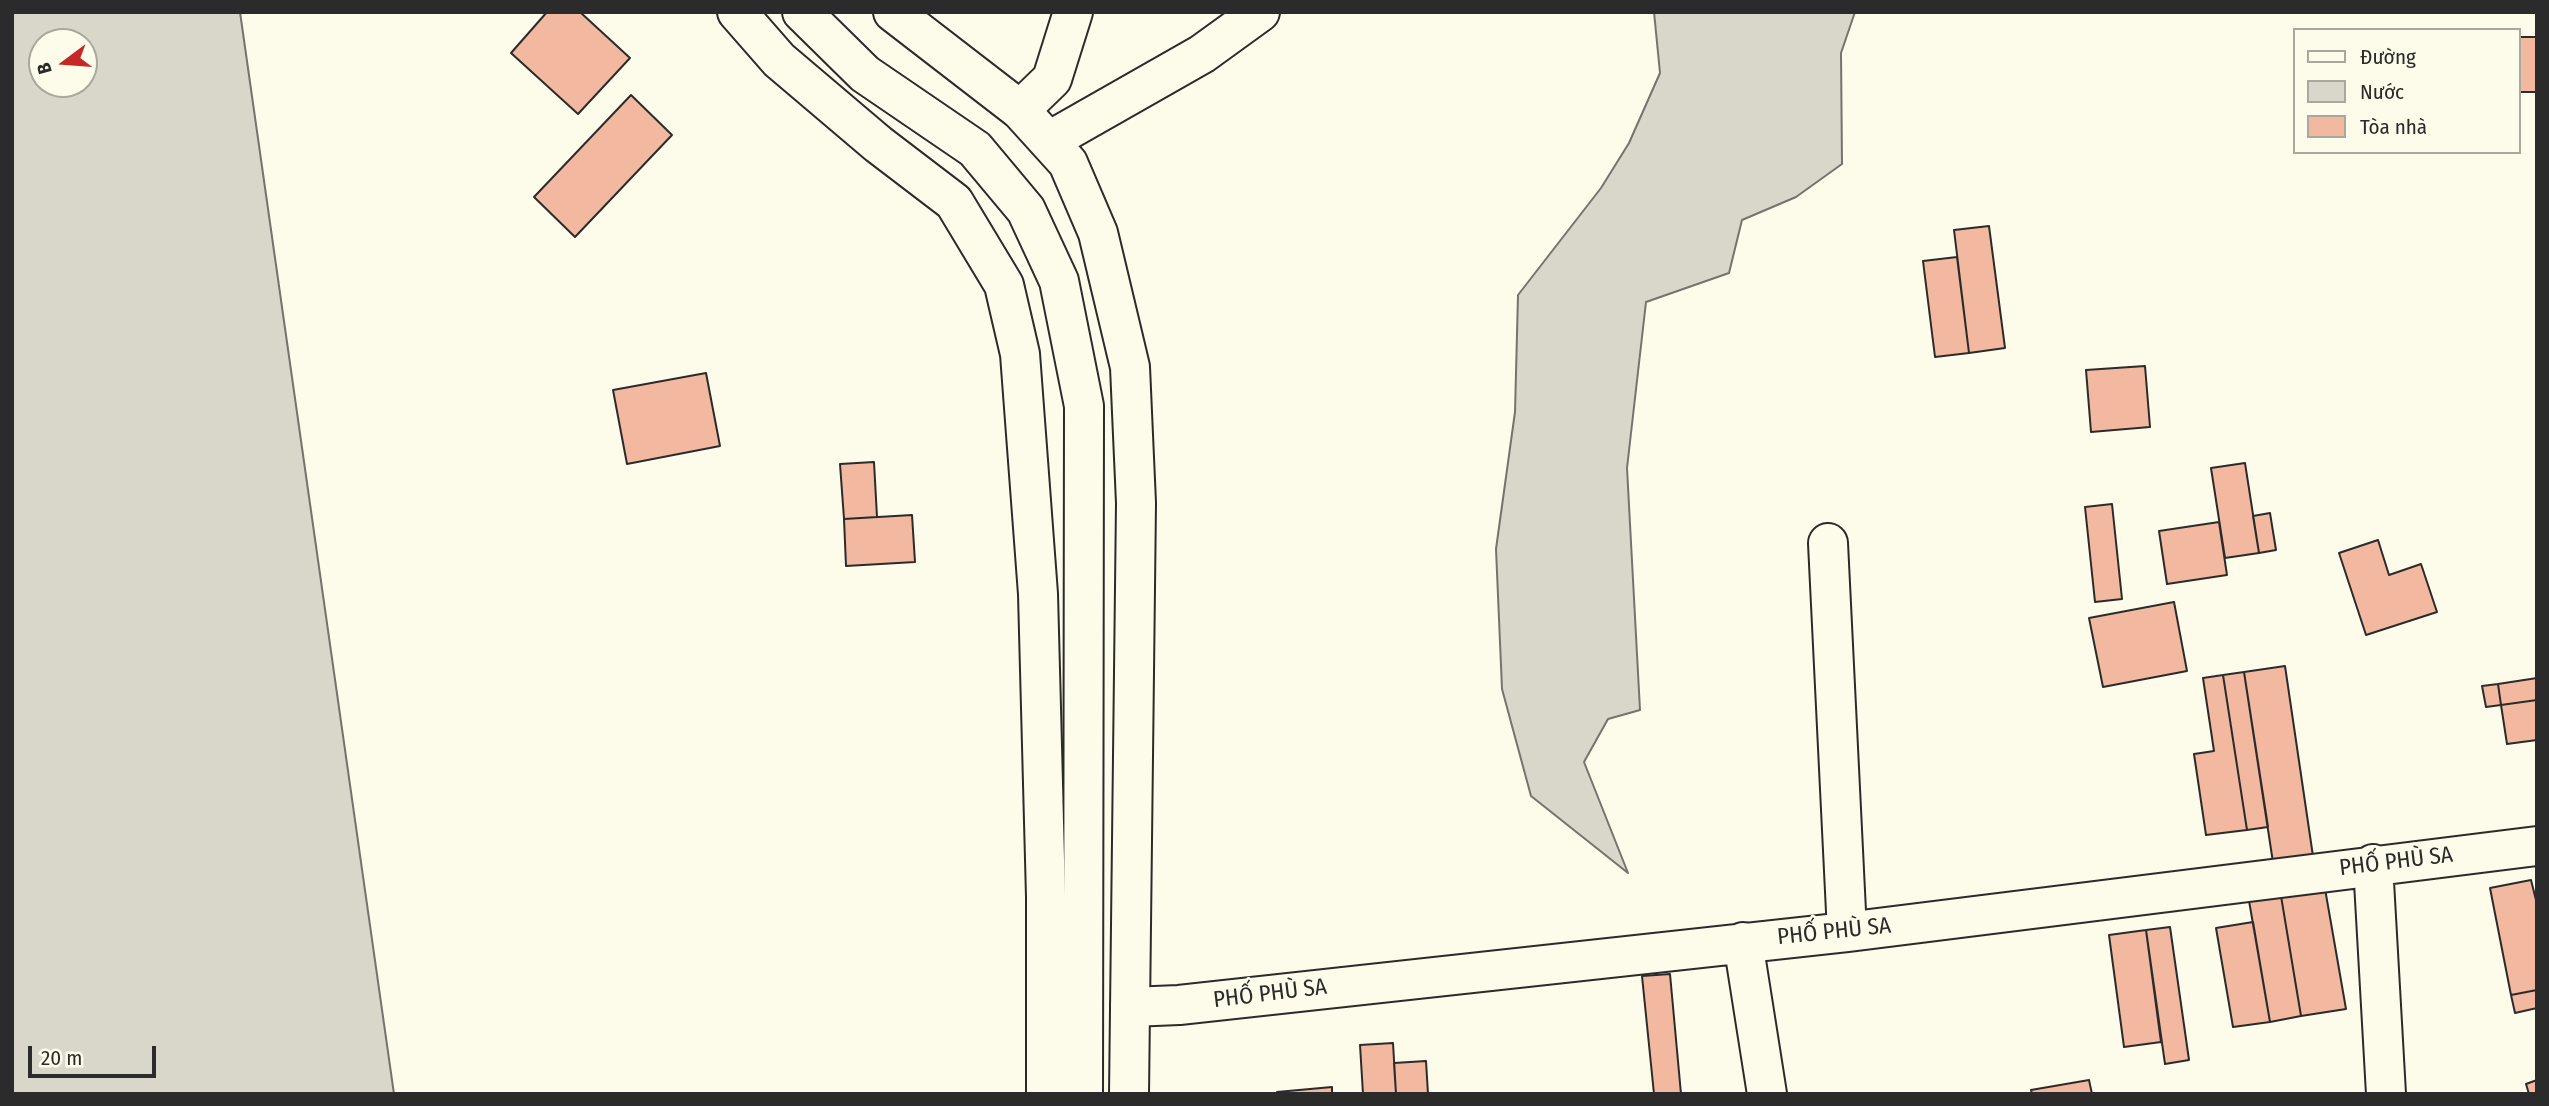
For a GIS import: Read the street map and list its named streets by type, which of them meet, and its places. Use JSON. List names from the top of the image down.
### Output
{
  "streets": {
    "street": ["PHỐ PHÙ SA"]
  },
  "legend": ["Đường", "Nước", "Tòa nhà"],
  "scale_bar": "20 m",
  "north": "left"
}
